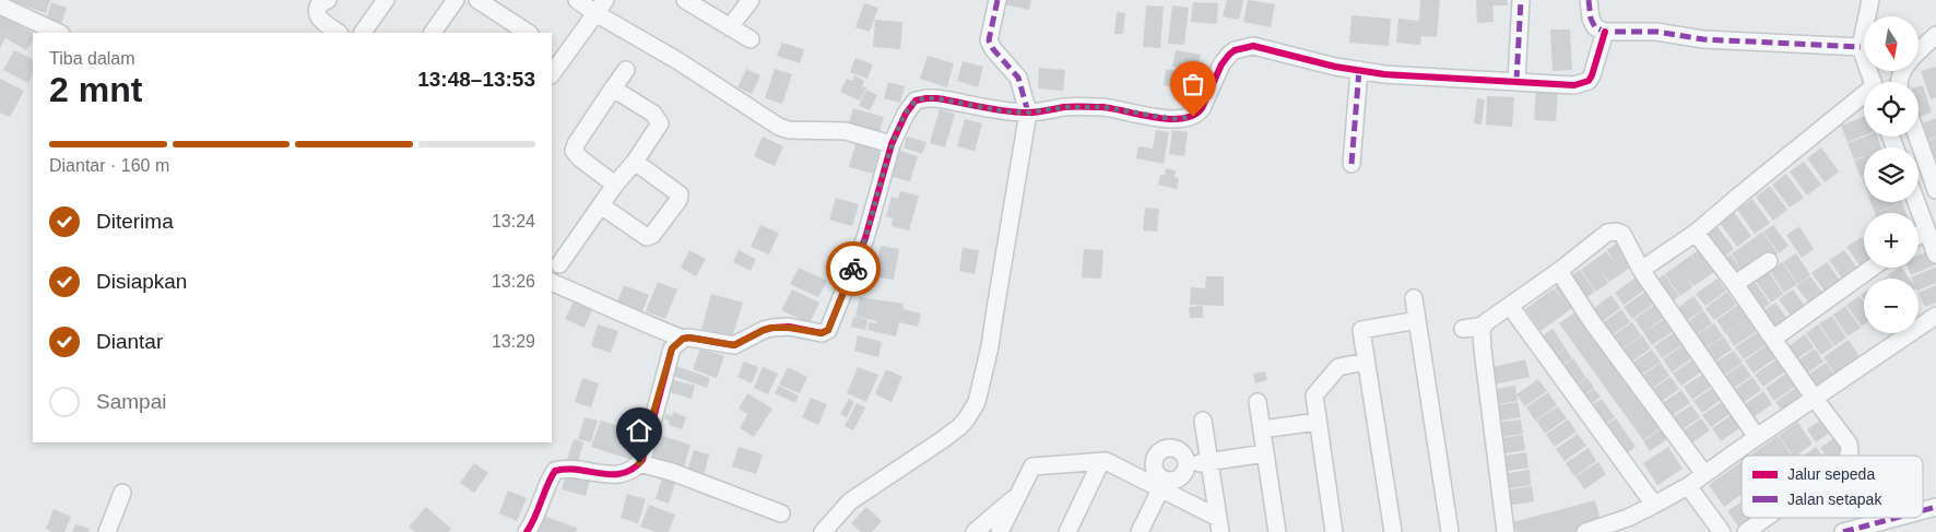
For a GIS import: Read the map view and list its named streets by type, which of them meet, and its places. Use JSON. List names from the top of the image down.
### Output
{
  "legend": ["Jalur sepeda", "Jalan setapak"],
  "north": "bottom",
  "page": {
    "map_buttons": ["+", "−"],
    "heading": ["2 mnt", "Tiba dalam", "13:48–13:53"],
    "bar": "Diantar · 160 m",
    "list": [
      ["Diterima", "13:24"],
      ["Disiapkan", "13:26"],
      ["Diantar", "13:29"],
      "Sampai"
    ]
  }
}
